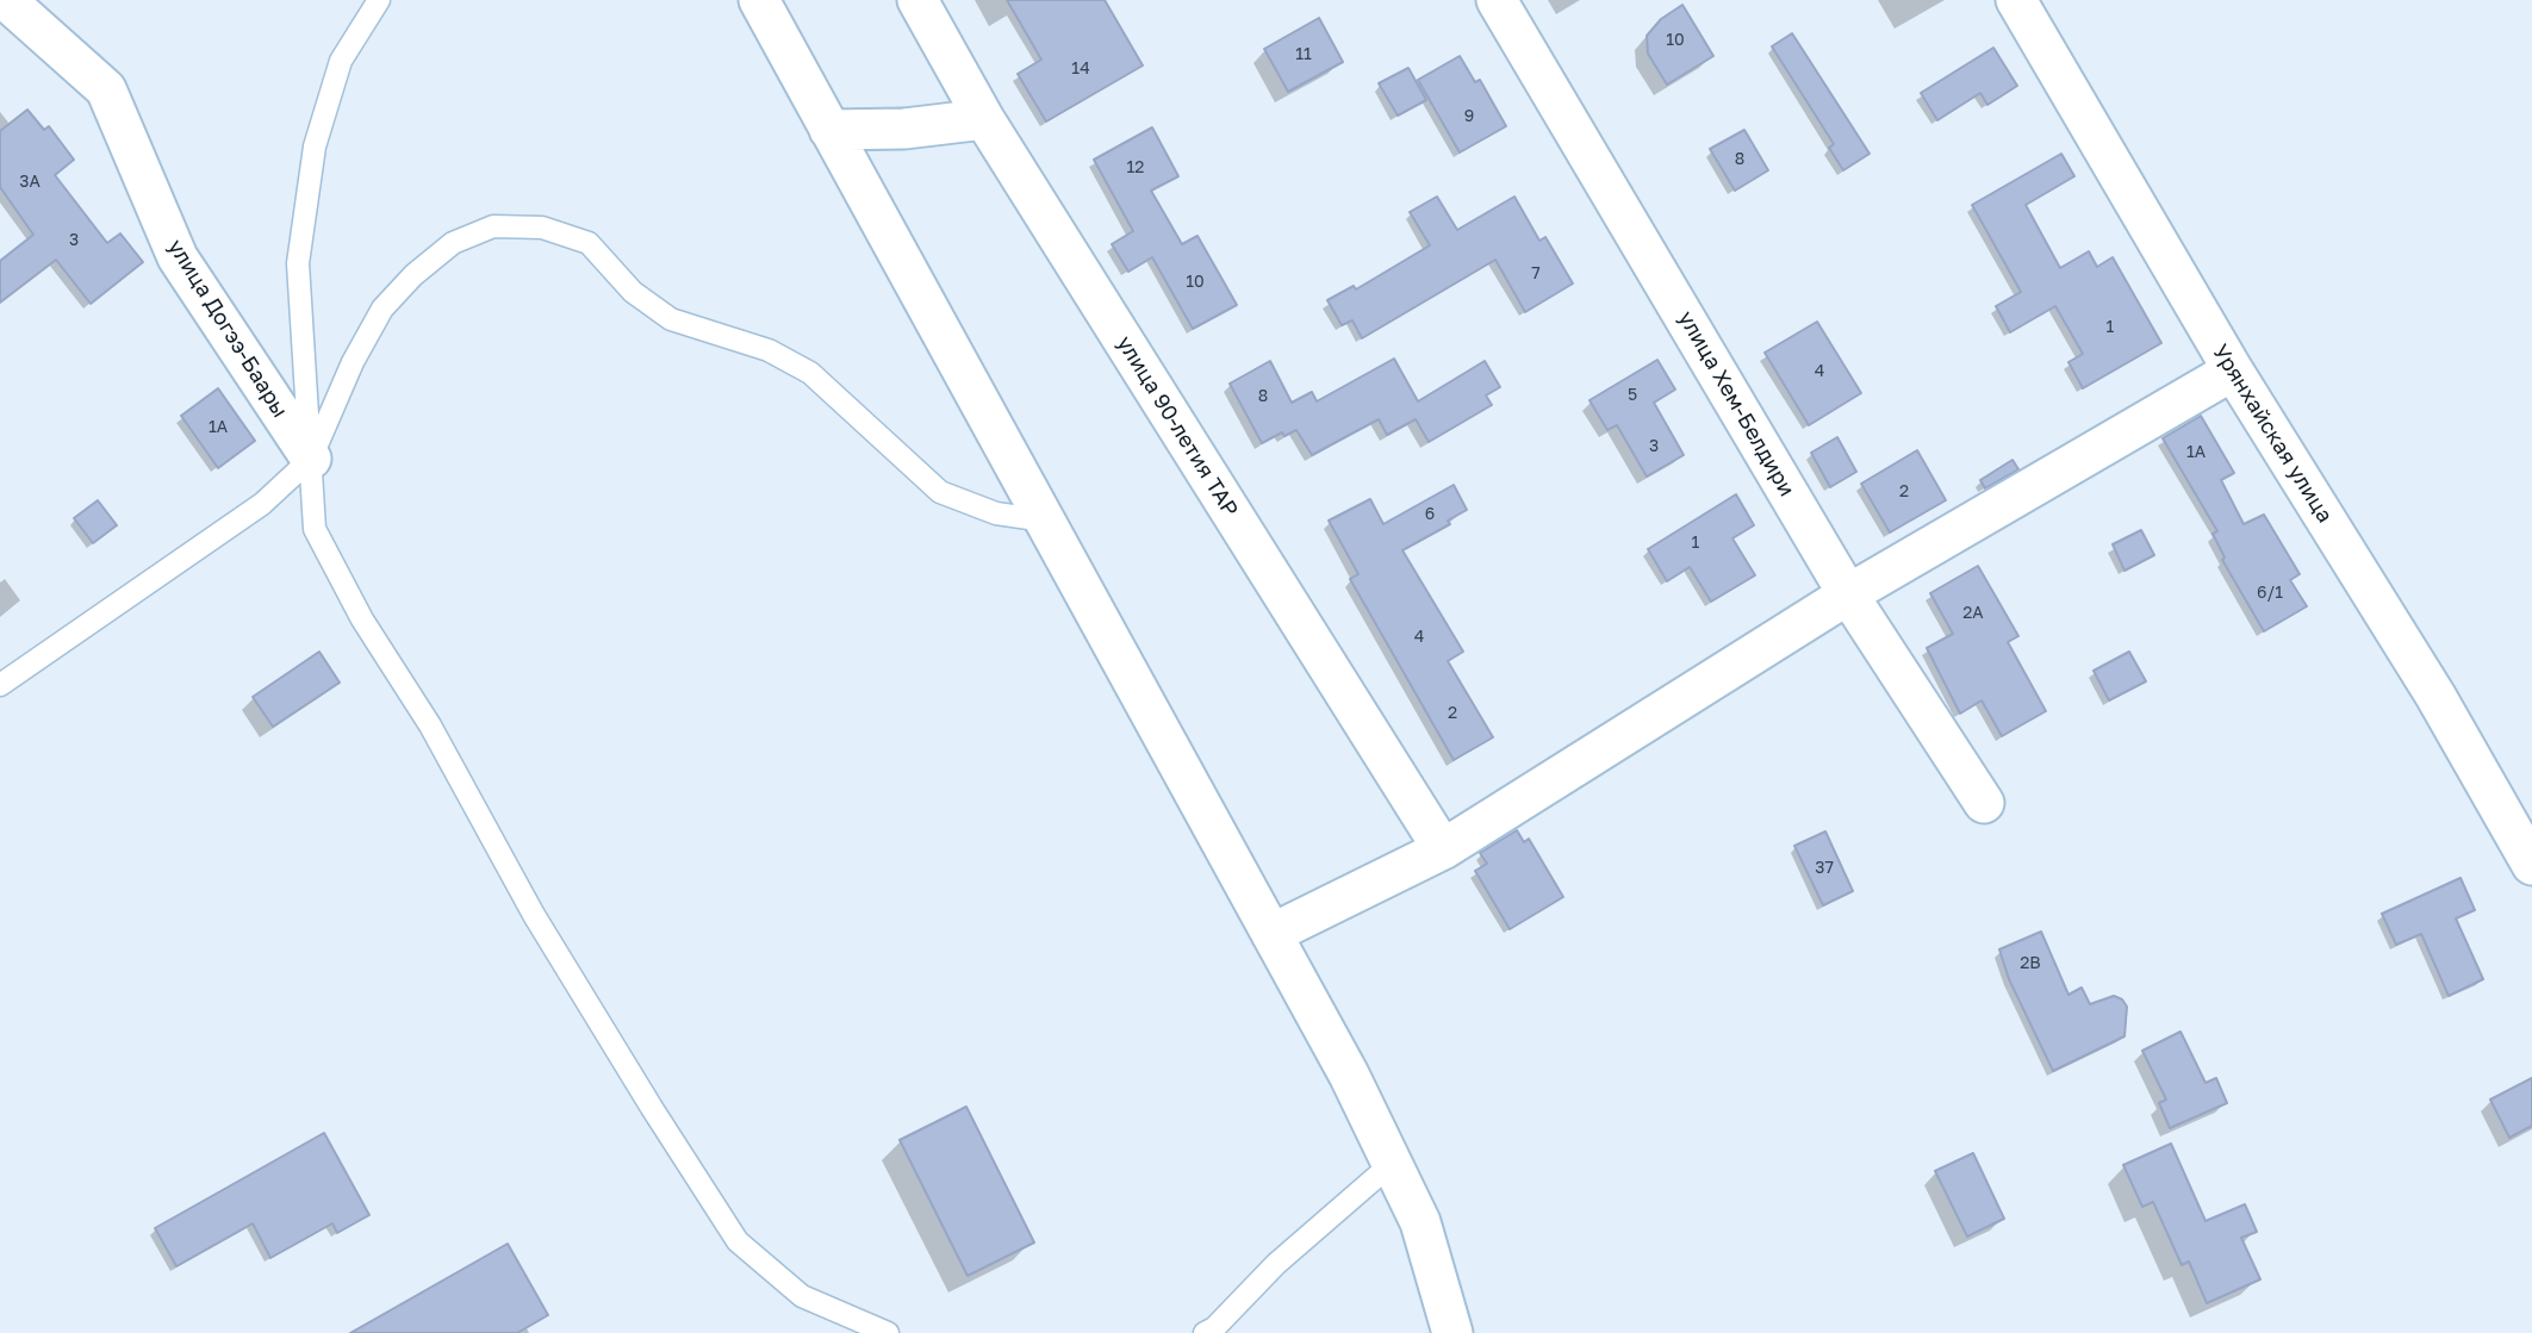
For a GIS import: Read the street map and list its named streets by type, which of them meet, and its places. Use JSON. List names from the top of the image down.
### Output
{
  "streets": {
    "street": [
      "улица Догээ-Баары",
      "улица Хем-Белдири",
      "улица 90-летия ТАР",
      "Урянхайская улица"
    ]
  },
  "house_numbers": [
    "10",
    "11",
    "14",
    "9",
    "8",
    "12",
    "3А",
    "3",
    "7",
    "10",
    "1",
    "4",
    "5",
    "8",
    "1А",
    "3",
    "1А",
    "2",
    "6",
    "1",
    "6/1",
    "2А",
    "4",
    "2",
    "37",
    "2В"
  ]
}
